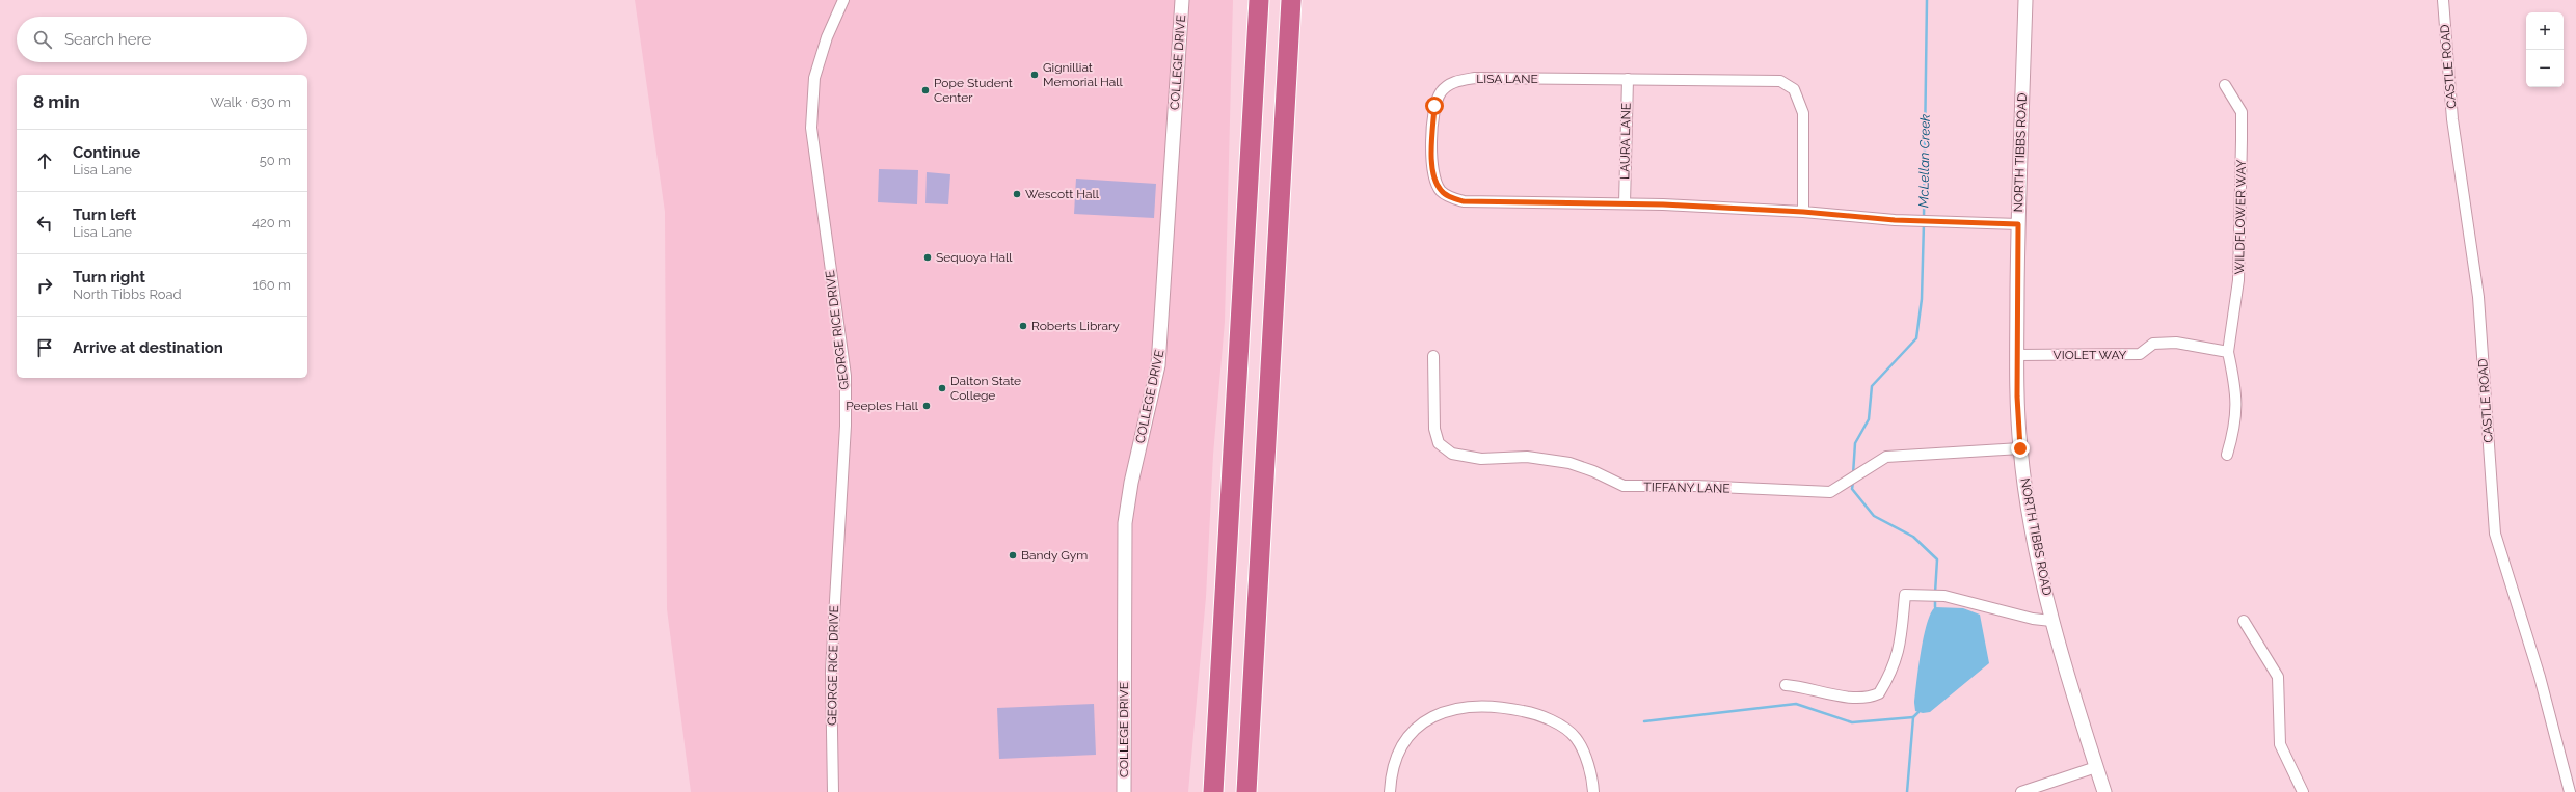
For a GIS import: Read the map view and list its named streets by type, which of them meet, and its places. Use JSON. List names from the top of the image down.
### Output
{
  "streets": {
    "street": [
      "COLLEGE DRIVE",
      "CASTLE ROAD",
      "LISA LANE",
      "LAURA LANE",
      "NORTH TIBBS ROAD",
      "WILDFLOWER WAY",
      "GEORGE RICE DRIVE",
      "VIOLET WAY",
      "TIFFANY LANE"
    ]
  },
  "crossings": [
    ["LISA LANE", "LAURA LANE"],
    ["LISA LANE", "NORTH TIBBS ROAD"],
    ["NORTH TIBBS ROAD", "VIOLET WAY"],
    ["NORTH TIBBS ROAD", "TIFFANY LANE"],
    ["WILDFLOWER WAY", "VIOLET WAY"]
  ],
  "water": ["McLellan Creek"],
  "places": [
    "Gignilliat Memorial Hall",
    "Pope Student Center",
    "Wescott Hall",
    "Sequoya Hall",
    "Roberts Library",
    "Dalton State College",
    "Peeples Hall",
    "Bandy Gym"
  ],
  "page": {
    "map_buttons": ["+", "−"],
    "search": "Search here",
    "heading": ["8 min", "Walk · 630 m"],
    "list": [
      ["Continue", "Lisa Lane", "50 m"],
      ["Turn left", "Lisa Lane", "420 m"],
      ["Turn right", "North Tibbs Road", "160 m"],
      "Arrive at destination"
    ]
  }
}
